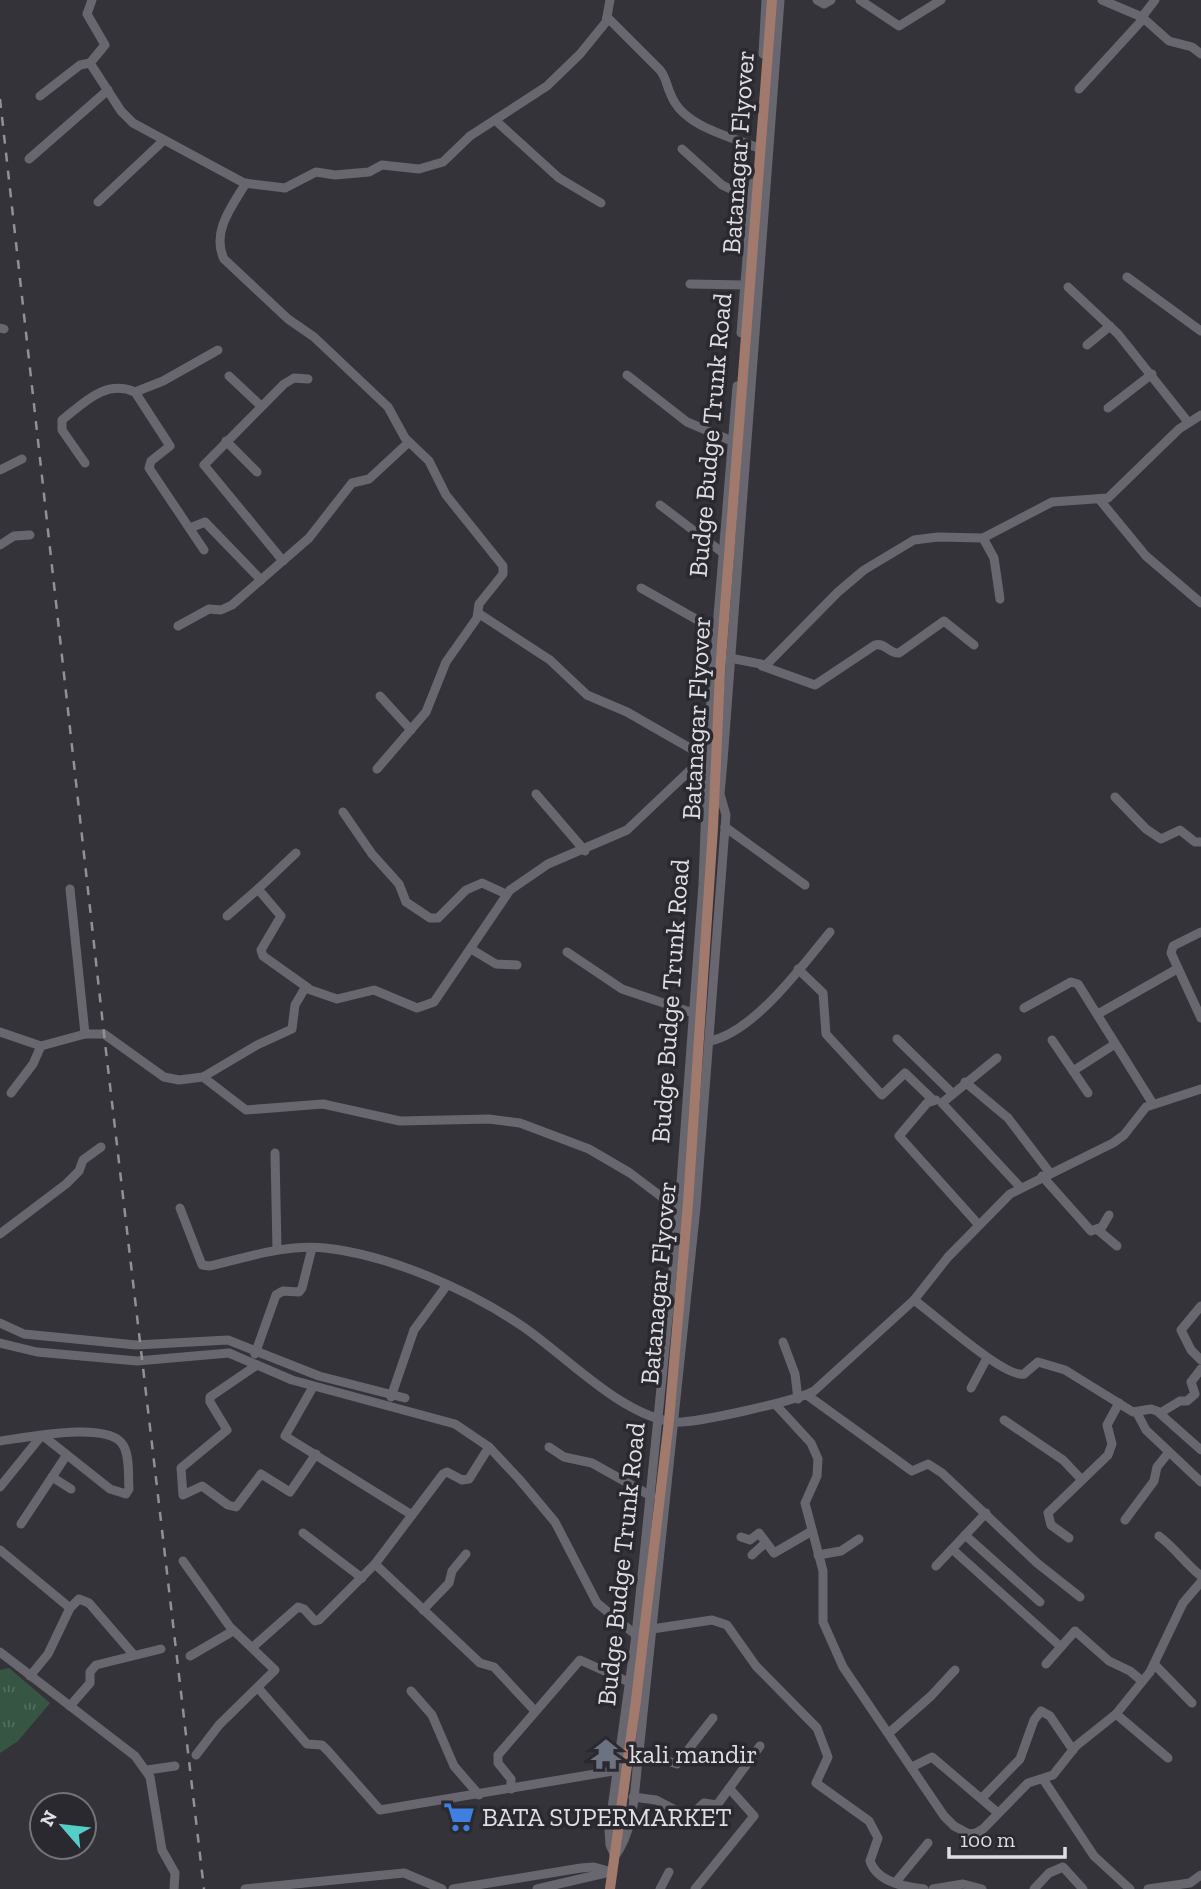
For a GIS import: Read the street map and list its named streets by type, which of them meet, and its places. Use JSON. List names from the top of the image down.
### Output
{
  "streets": {
    "main road": ["Batanagar Flyover"],
    "street": ["Budge Budge Trunk Road"]
  },
  "crossings": [
    ["Batanagar Flyover", "Budge Budge Trunk Road"]
  ],
  "places": {
    "temple": ["kali mandir"],
    "supermarket": ["BATA SUPERMARKET"]
  },
  "scale_bar": "100 m",
  "north": "top left"
}
